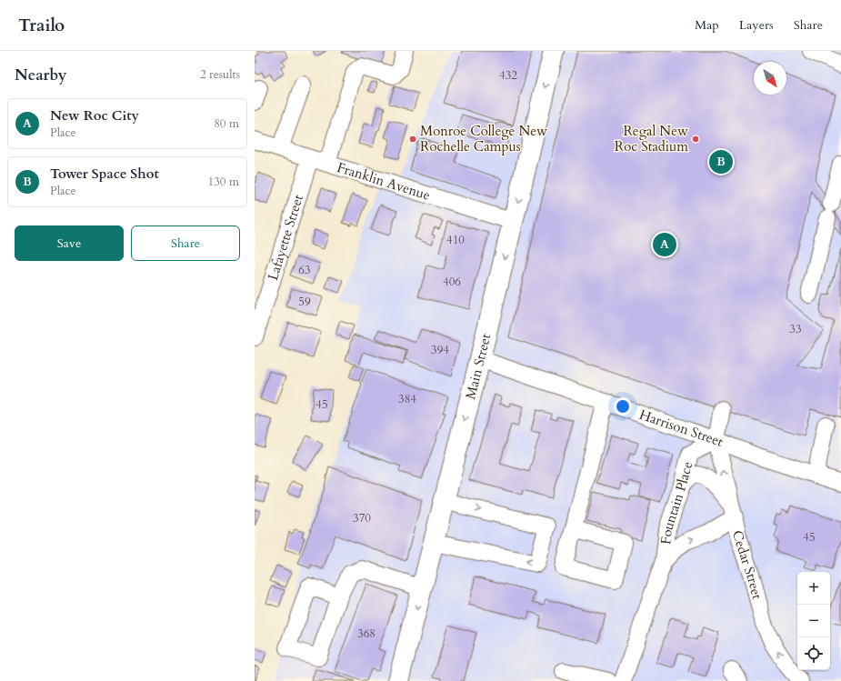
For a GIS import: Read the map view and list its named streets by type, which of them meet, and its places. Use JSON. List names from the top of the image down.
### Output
{
  "streets": {
    "main road": ["Main Street"],
    "street": [
      "Franklin Avenue",
      "Lafayette Street",
      "Harrison Street",
      "Fountain Place",
      "Cedar Street"
    ]
  },
  "crossings": [
    ["Franklin Avenue", "Lafayette Street"],
    ["Franklin Avenue", "Main Street"],
    ["Main Street", "Harrison Street"],
    ["Harrison Street", "Fountain Place"],
    ["Harrison Street", "Cedar Street"],
    ["Fountain Place", "Cedar Street"]
  ],
  "one_way": ["Main Street", "Cedar Street"],
  "places": ["Monroe College New Rochelle Campus", "Regal New Roc Stadium"],
  "house_numbers": [
    "432",
    "410",
    "63",
    "406",
    "59",
    "33",
    "394",
    "384",
    "45",
    "370",
    "45",
    "368"
  ],
  "north": "bottom right",
  "page": {
    "header": "Trailo",
    "nav": ["Map", "Layers", "Share"],
    "heading": ["Nearby", "2 results"],
    "list": [
      {
        "mark": "A",
        "name": "New Roc City",
        "note": "Place",
        "value": "80 m"
      },
      {
        "mark": "B",
        "name": "Tower Space Shot",
        "note": "Place",
        "value": "130 m"
      }
    ],
    "pins": ["B", "A"],
    "buttons": ["Save", "Share"],
    "map_buttons": ["+", "−"]
  }
}
